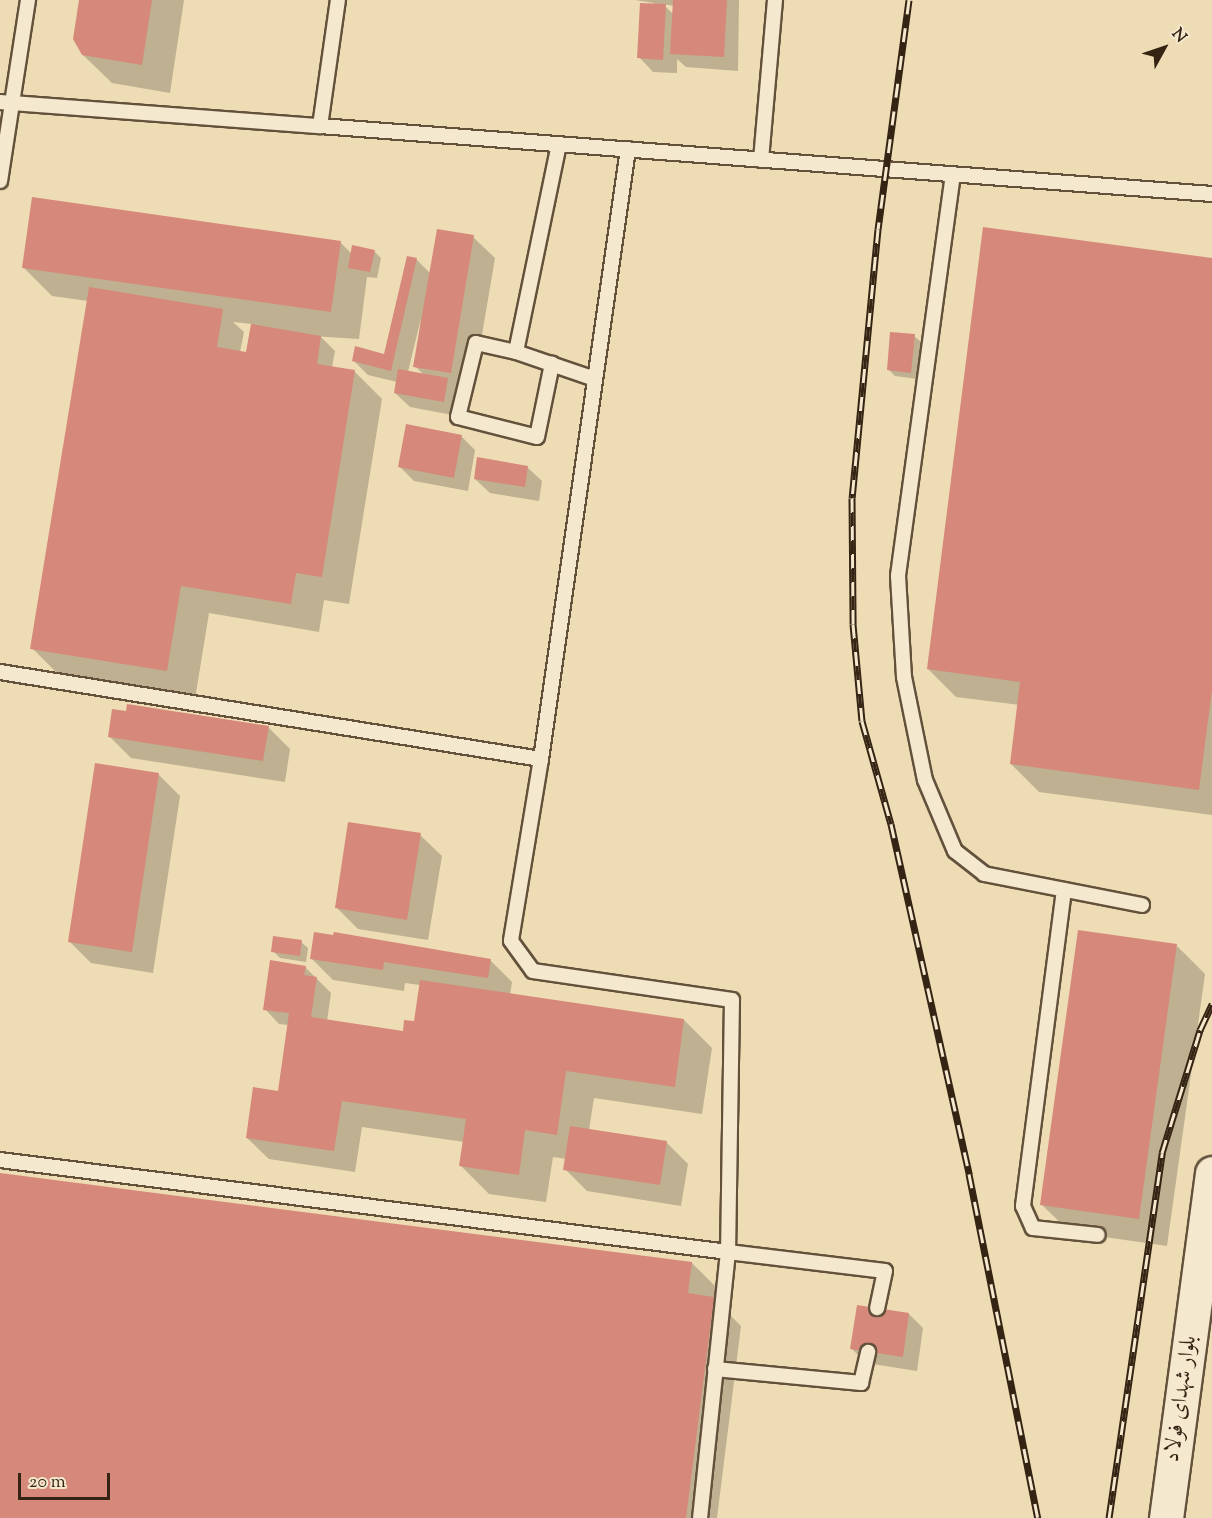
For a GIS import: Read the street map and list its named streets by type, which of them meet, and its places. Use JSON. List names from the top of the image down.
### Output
{
  "streets": {
    "street": ["بلوار شهدای فولاد"]
  },
  "scale_bar": "20 m",
  "north": "top right"
}
